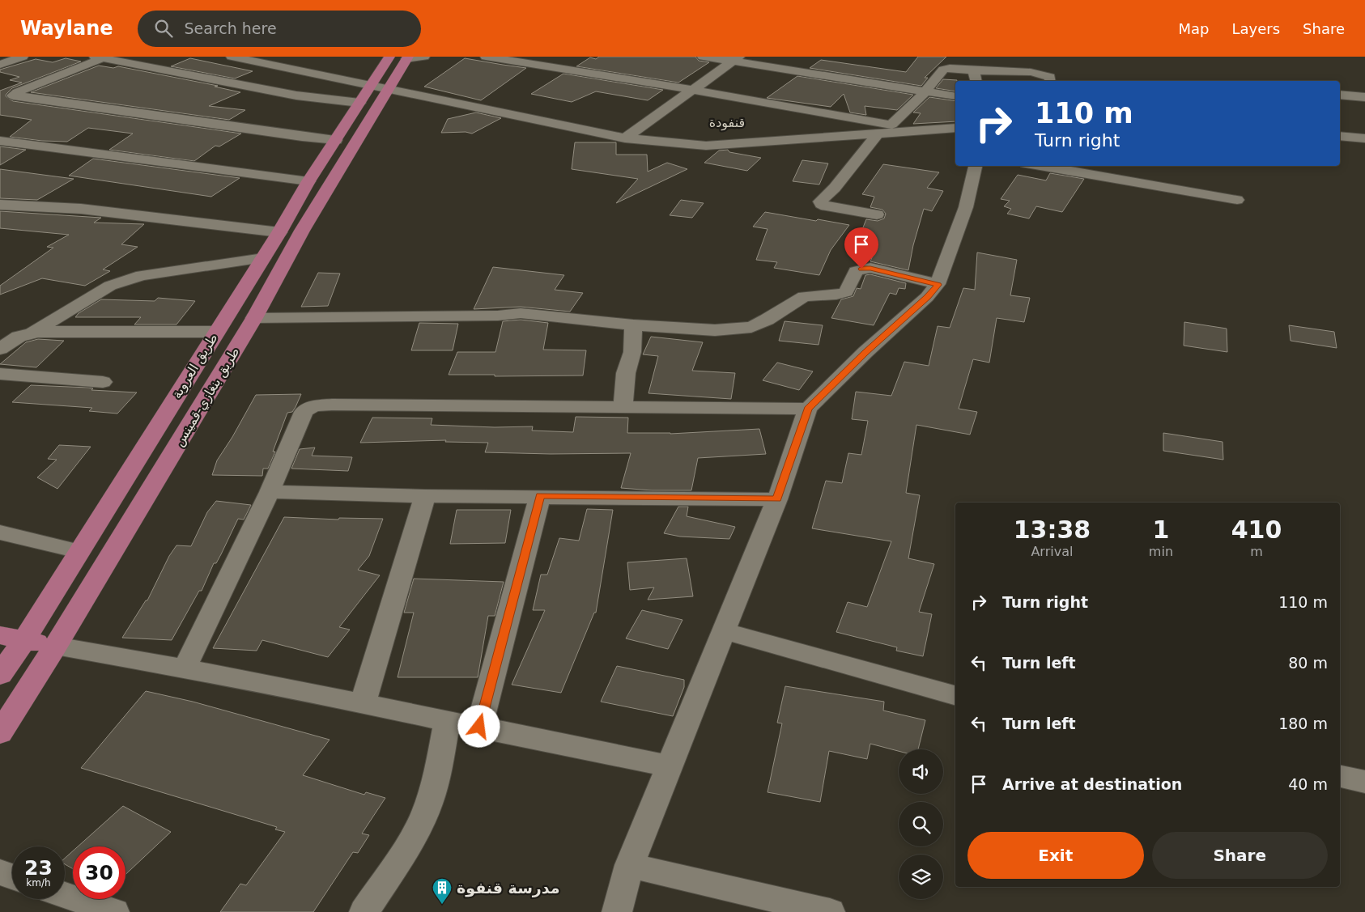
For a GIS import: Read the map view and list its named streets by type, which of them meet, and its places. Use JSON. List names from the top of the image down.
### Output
{
  "streets": {
    "main road": ["طريق العروبة", "طريق بنغازي-قمينس"]
  },
  "crossings": [
    ["طريق العروبة", "طريق بنغازي-قمينس"]
  ],
  "districts": ["قنفودة"],
  "places": {
    "building": ["مدرسة قنفوة"]
  },
  "page": {
    "header": "Waylane",
    "search": "Search here",
    "nav": ["Map", "Layers", "Share"],
    "turn": ["110 m", "Turn right"],
    "eta": [
      "13:38",
      "Arrival",
      "1",
      "min",
      "410",
      "m"
    ],
    "list": [
      {
        "name": "Turn right",
        "value": "110 m"
      },
      {
        "name": "Turn left",
        "value": "80 m"
      },
      {
        "name": "Turn left",
        "value": "180 m"
      },
      {
        "name": "Arrive at destination",
        "value": "40 m"
      }
    ],
    "buttons": ["Exit", "Share"],
    "speed": "23 km/h",
    "limit": "30"
  }
}
